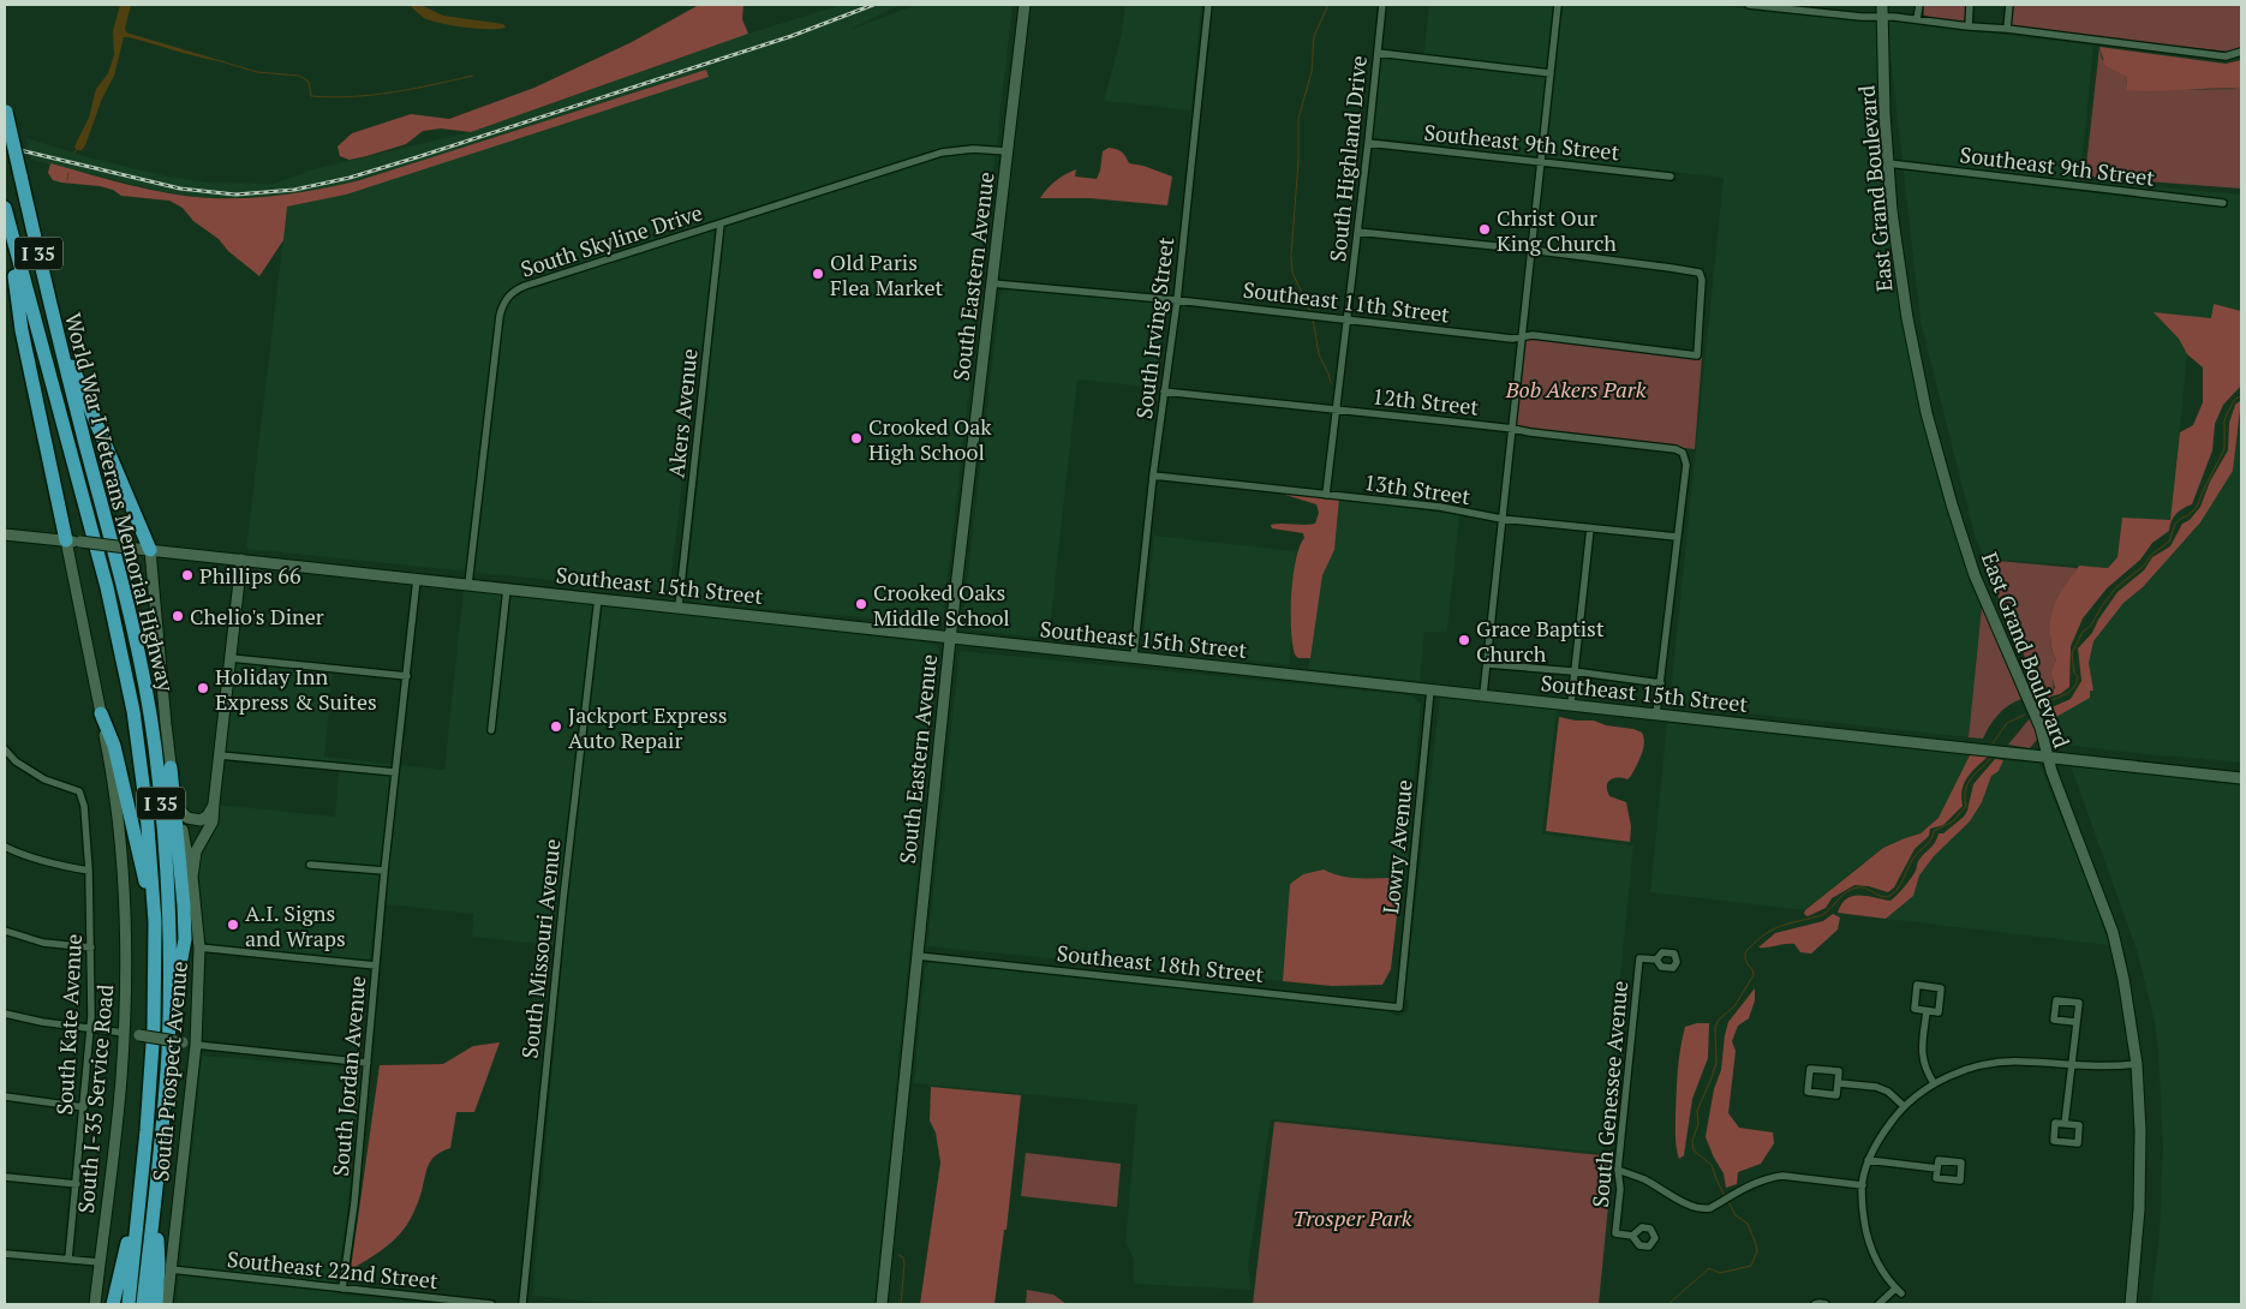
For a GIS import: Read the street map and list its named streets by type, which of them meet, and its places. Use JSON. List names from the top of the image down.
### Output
{
  "streets": {
    "highway": ["I 35", "World War I Veterans Memorial Highway"],
    "main road": [
      "East Grand Boulevard",
      "South Eastern Avenue",
      "Southeast 15th Street",
      "South Prospect Avenue",
      "South I-35 Service Road"
    ],
    "street": [
      "Southeast 9th Street",
      "South Highland Drive",
      "South Skyline Drive",
      "Southeast 11th Street",
      "South Irving Street",
      "12th Street",
      "Akers Avenue",
      "13th Street",
      "Lowry Avenue",
      "South Missouri Avenue",
      "Southeast 18th Street",
      "South Kate Avenue",
      "South Jordan Avenue",
      "South Genessee Avenue",
      "Southeast 22nd Street"
    ]
  },
  "crossings": [
    ["Southeast 9th Street", "South Highland Drive"],
    ["Southeast 9th Street", "East Grand Boulevard"],
    ["South Highland Drive", "Southeast 11th Street"],
    ["South Highland Drive", "12th Street"],
    ["South Highland Drive", "13th Street"],
    ["East Grand Boulevard", "Southeast 15th Street"],
    ["South Skyline Drive", "South Eastern Avenue"],
    ["South Skyline Drive", "Akers Avenue"],
    ["South Skyline Drive", "Southeast 15th Street"],
    ["South Eastern Avenue", "Southeast 11th Street"],
    ["South Eastern Avenue", "Southeast 15th Street"],
    ["South Eastern Avenue", "Southeast 18th Street"],
    ["Southeast 11th Street", "South Irving Street"],
    ["South Irving Street", "12th Street"],
    ["South Irving Street", "13th Street"],
    ["South Irving Street", "Southeast 15th Street"],
    ["12th Street", "13th Street"],
    ["Akers Avenue", "Southeast 15th Street"],
    ["Southeast 15th Street", "Lowry Avenue"],
    ["Southeast 15th Street", "South Missouri Avenue"],
    ["Southeast 15th Street", "South Prospect Avenue"],
    ["Southeast 15th Street", "South Jordan Avenue"],
    ["Southeast 15th Street", "South I-35 Service Road"],
    ["Lowry Avenue", "Southeast 18th Street"],
    ["South Prospect Avenue", "Southeast 22nd Street"],
    ["South Jordan Avenue", "Southeast 22nd Street"]
  ],
  "parks": ["Bob Akers Park", "Trosper Park"],
  "places": [
    "Christ Our King Church",
    "Old Paris Flea Market",
    "Crooked Oak High School",
    "Phillips 66",
    "Crooked Oaks Middle School",
    "Chelio's Diner",
    "Grace Baptist Church",
    "Holiday Inn Express & Suites",
    "Jackport Express Auto Repair",
    "A.I. Signs and Wraps"
  ]
}
